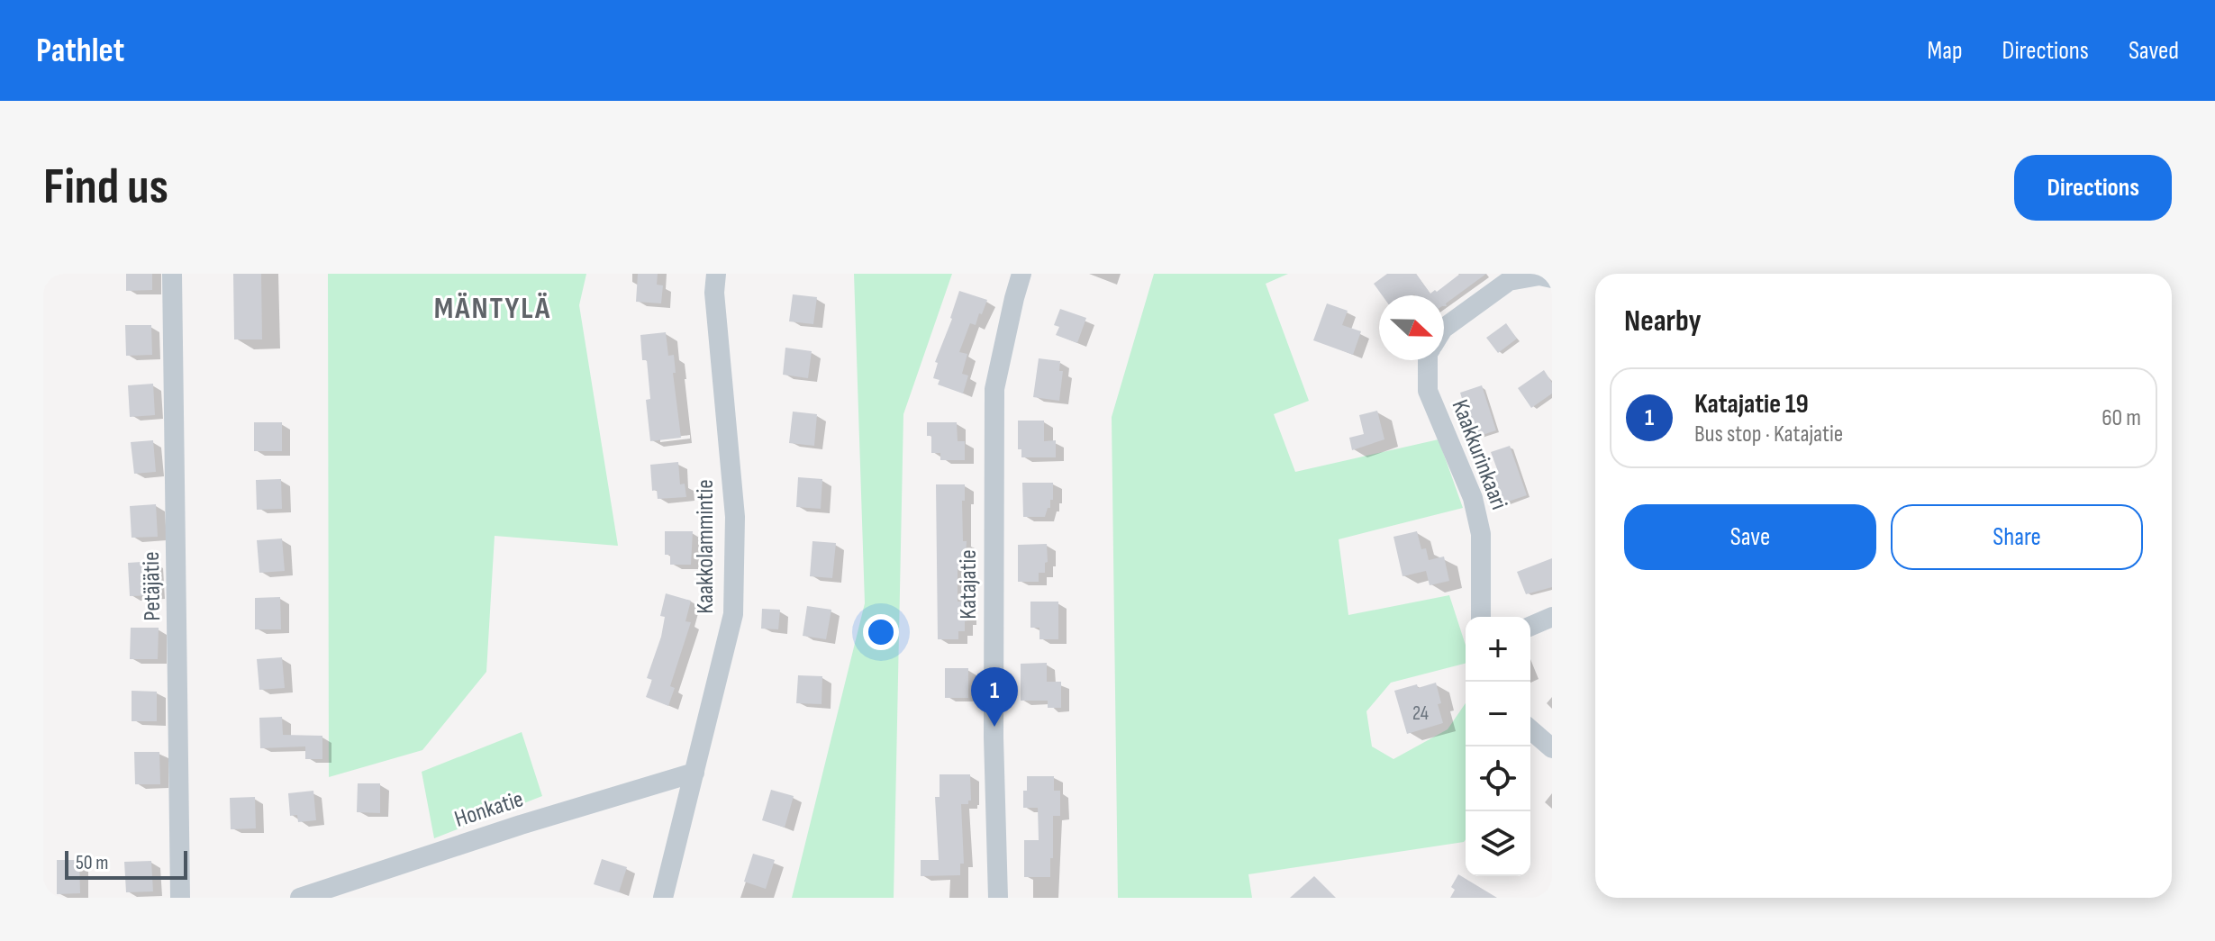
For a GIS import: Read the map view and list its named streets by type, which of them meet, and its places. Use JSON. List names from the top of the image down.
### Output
{
  "streets": {
    "street": [
      "Kaakkurinkaari",
      "Kaakkolammintie",
      "Katajatie",
      "Petäjätie",
      "Honkatie"
    ]
  },
  "crossings": [
    ["Kaakkolammintie", "Honkatie"]
  ],
  "districts": ["MÄNTYLÄ"],
  "house_numbers": ["24"],
  "scale_bar": "50 m",
  "north": "right",
  "page": {
    "header": "Pathlet",
    "nav": ["Map", "Directions", "Saved"],
    "buttons": [
      "Directions",
      ["Save", "Share"]
    ],
    "title": "Find us",
    "heading": "Nearby",
    "list": [
      {
        "mark": "1",
        "name": "Katajatie 19",
        "note": "Bus stop · Katajatie",
        "value": "60 m"
      }
    ],
    "map_buttons": ["+", "−"],
    "pins": "1",
    "scale": "50 m"
  }
}
